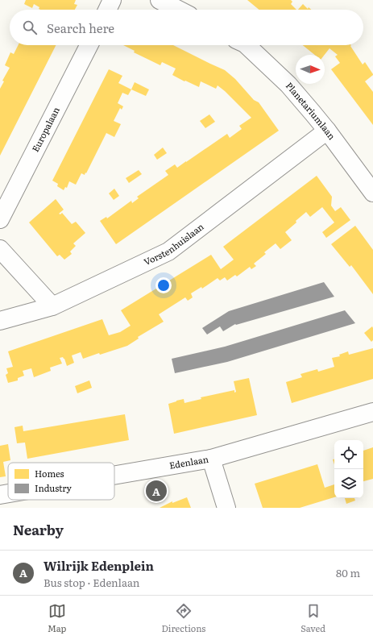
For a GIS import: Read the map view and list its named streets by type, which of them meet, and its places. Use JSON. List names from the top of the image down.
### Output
{
  "streets": {
    "street": [
      "Planetariumlaan",
      "Europalaan",
      "Vorstenhuislaan",
      "Edenlaan"
    ]
  },
  "crossings": [
    ["Planetariumlaan", "Vorstenhuislaan"]
  ],
  "legend": ["Homes", "Industry"],
  "north": "right",
  "page": {
    "search": "Search here",
    "pins": "A",
    "heading": "Nearby",
    "list": [
      {
        "mark": "A",
        "name": "Wilrijk Edenplein",
        "note": "Bus stop · Edenlaan",
        "value": "80 m"
      }
    ],
    "nav": ["Map", "Directions", "Saved"]
  }
}
